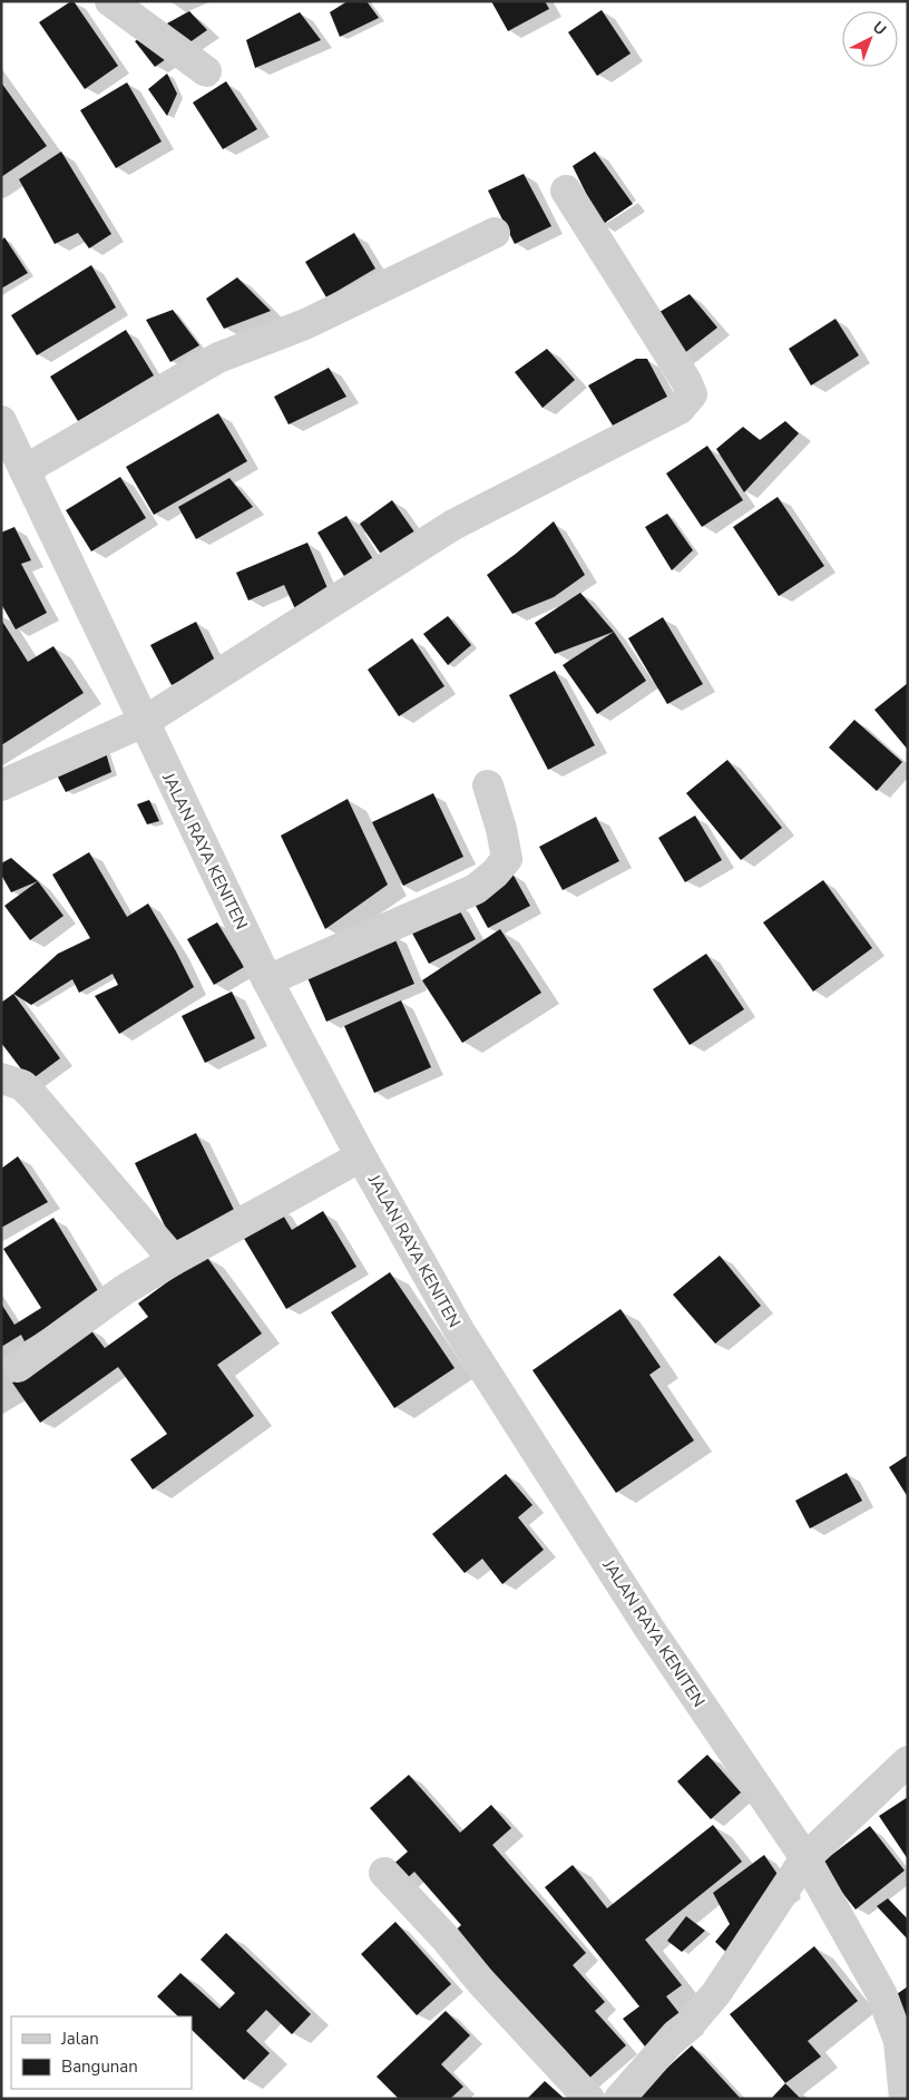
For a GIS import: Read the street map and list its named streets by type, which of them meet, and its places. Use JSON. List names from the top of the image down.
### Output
{
  "streets": {
    "street": ["JALAN RAYA KENITEN"]
  },
  "legend": ["Jalan", "Bangunan"],
  "north": "top right"
}
